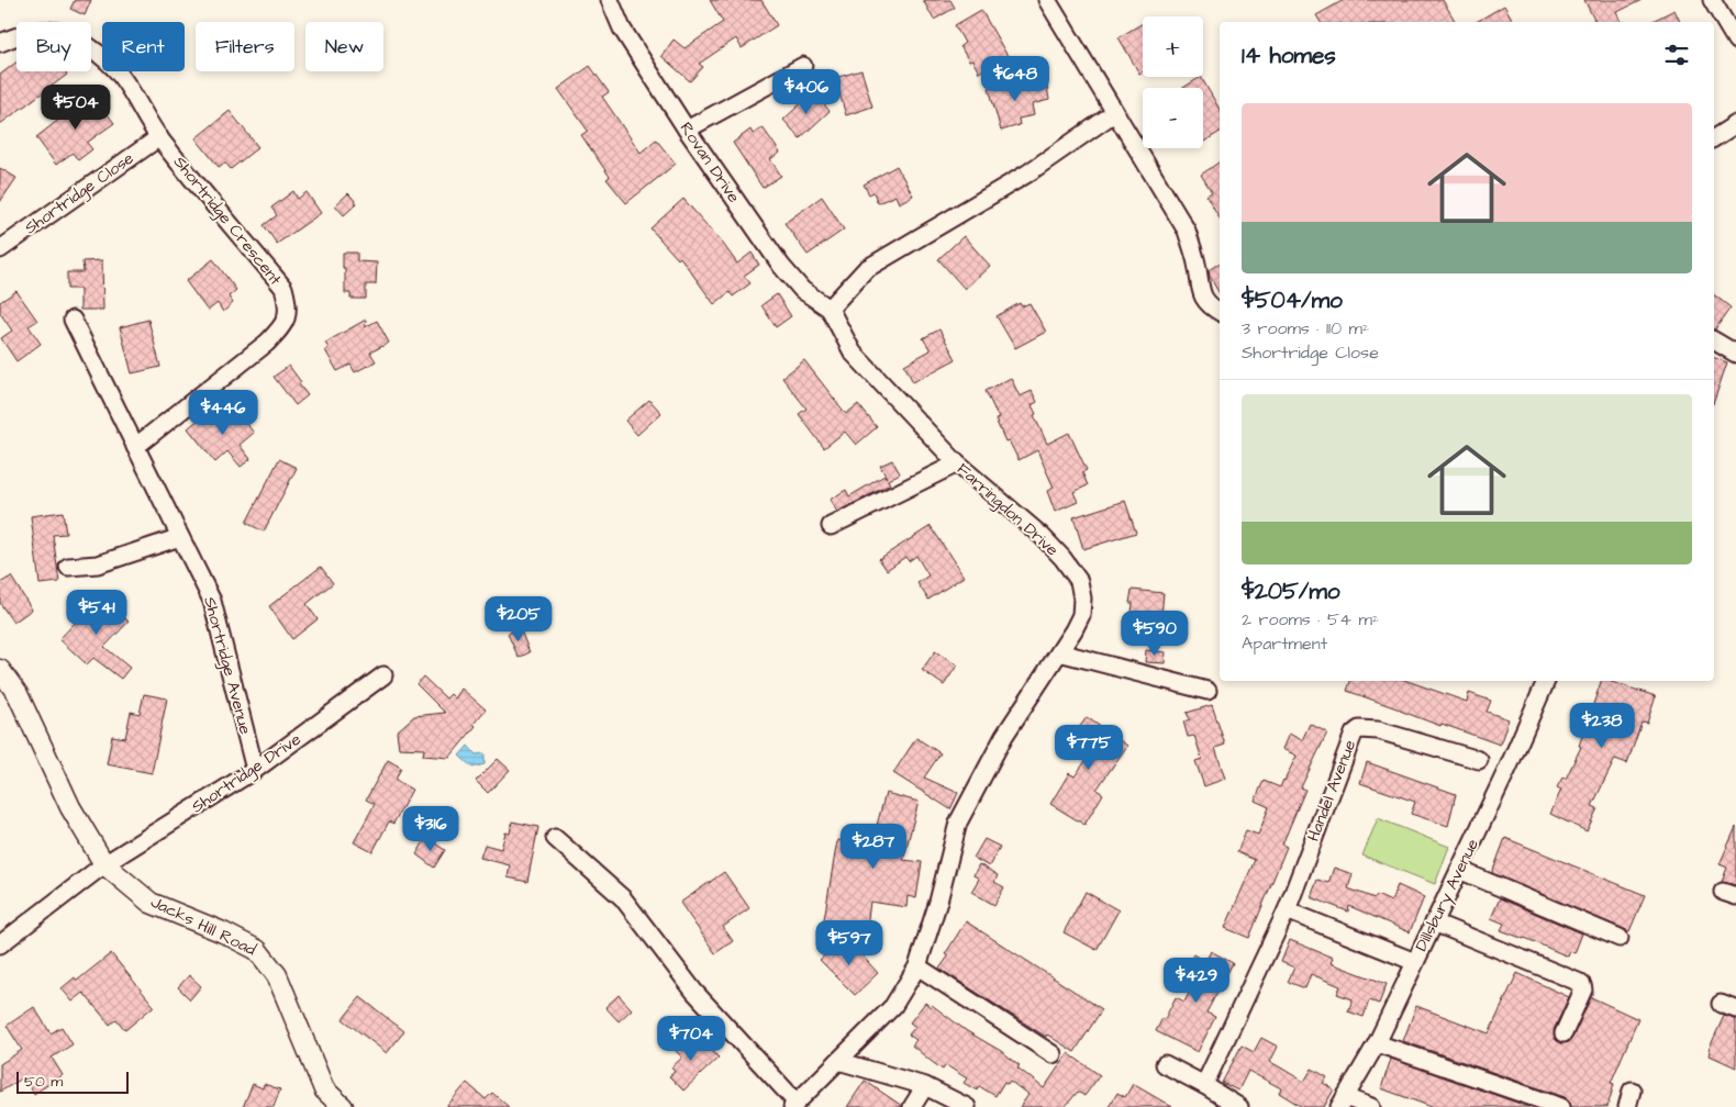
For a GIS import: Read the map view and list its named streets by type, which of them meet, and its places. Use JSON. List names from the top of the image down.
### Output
{
  "streets": {
    "street": [
      "Rovan Drive",
      "Shortridge Close",
      "Shortridge Crescent",
      "Farringdon Drive",
      "Shortridge Avenue",
      "Shortridge Drive",
      "Handel Avenue",
      "Dillsbury Avenue",
      "Jacks Hill Road"
    ]
  },
  "crossings": [
    ["Rovan Drive", "Farringdon Drive"],
    ["Shortridge Close", "Shortridge Crescent"],
    ["Shortridge Crescent", "Shortridge Avenue"],
    ["Shortridge Avenue", "Shortridge Drive"],
    ["Shortridge Drive", "Jacks Hill Road"]
  ],
  "scale_bar": "50 m",
  "page": {
    "map_buttons": ["+", "−"],
    "chip": [
      "Buy",
      "Rent",
      "Filters",
      "New"
    ],
    "heading": "14 homes",
    "price": [
      "$648",
      "$406",
      "$504",
      "$446",
      "$541",
      "$205",
      "$590",
      "$238",
      "$775",
      "$316",
      "$287",
      "$597",
      "$429",
      "$704"
    ],
    "list": [
      {
        "name": "$504/mo",
        "note": "3 rooms · 110 m² · Shortridge Close"
      },
      {
        "name": "$205/mo",
        "note": "2 rooms · 54 m² · Apartment"
      }
    ],
    "scale": "50 m"
  }
}
